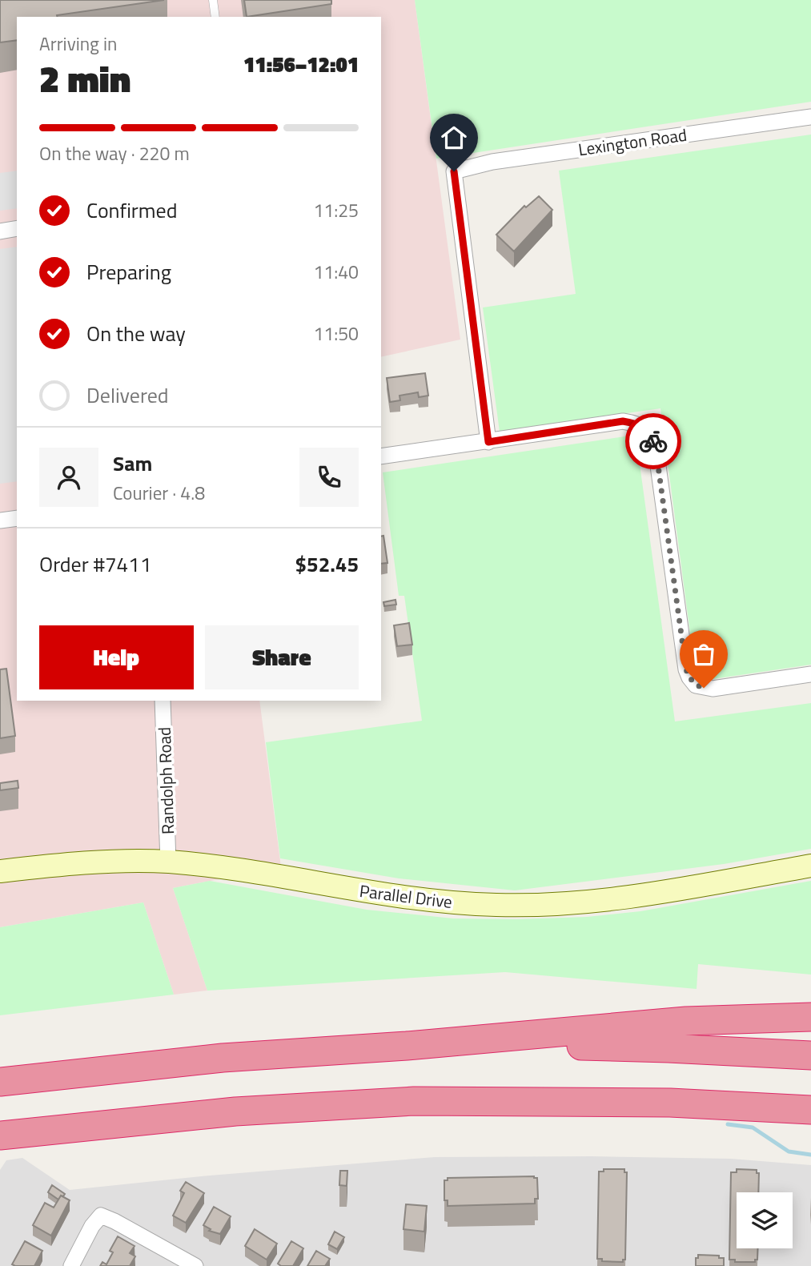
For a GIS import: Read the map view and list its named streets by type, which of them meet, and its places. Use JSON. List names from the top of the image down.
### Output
{
  "streets": {
    "street": ["Lexington Road", "Randolph Road", "Parallel Drive"]
  },
  "crossings": [
    ["Randolph Road", "Parallel Drive"]
  ],
  "page": {
    "heading": ["2 min", "Arriving in", "11:56–12:01"],
    "panel": [
      "Sam",
      "Courier · 4.8",
      "Order #7411",
      "$52.45"
    ],
    "bar": "On the way · 220 m",
    "list": [
      ["Confirmed", "11:25"],
      ["Preparing", "11:40"],
      ["On the way", "11:50"],
      "Delivered"
    ],
    "buttons": ["Help", "Share"]
  }
}
